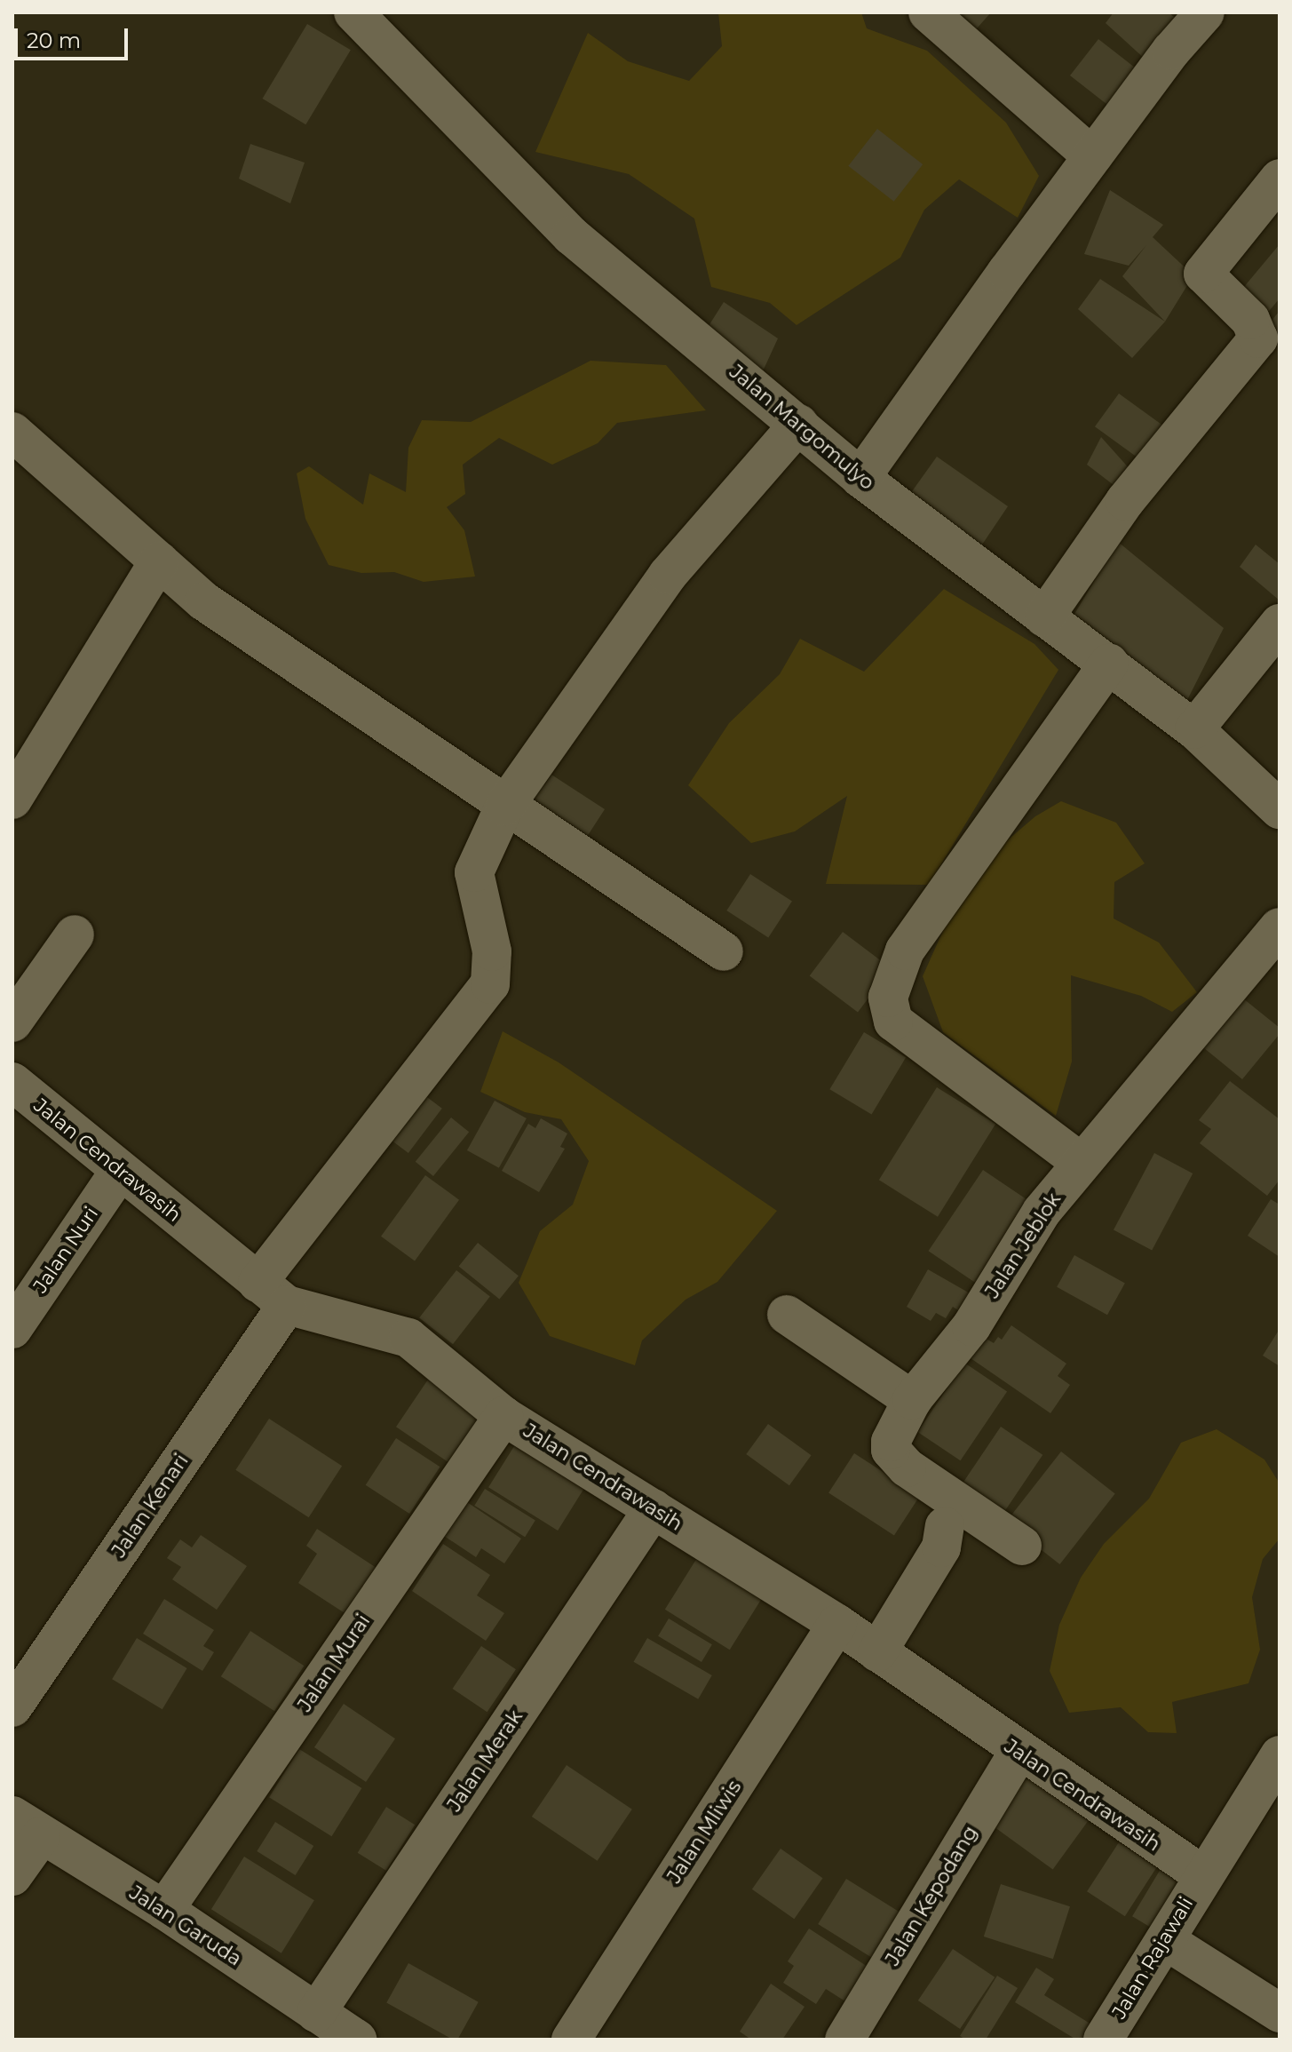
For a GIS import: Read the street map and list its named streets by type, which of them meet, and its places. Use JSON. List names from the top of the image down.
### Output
{
  "streets": {
    "street": [
      "Jalan Margomulyo",
      "Jalan Cendrawasih",
      "Jalan Jeblok",
      "Jalan Nuri",
      "Jalan Kenari",
      "Jalan Murai",
      "Jalan Merak",
      "Jalan Mliwis",
      "Jalan Kepodang",
      "Jalan Garuda",
      "Jalan Rajawali"
    ]
  },
  "crossings": [
    ["Jalan Margomulyo", "Jalan Kenari"],
    ["Jalan Cendrawasih", "Jalan Nuri"],
    ["Jalan Cendrawasih", "Jalan Kenari"],
    ["Jalan Cendrawasih", "Jalan Murai"],
    ["Jalan Cendrawasih", "Jalan Merak"],
    ["Jalan Cendrawasih", "Jalan Mliwis"],
    ["Jalan Cendrawasih", "Jalan Kepodang"],
    ["Jalan Cendrawasih", "Jalan Rajawali"],
    ["Jalan Murai", "Jalan Garuda"],
    ["Jalan Merak", "Jalan Garuda"]
  ],
  "scale_bar": "20 m"
}
